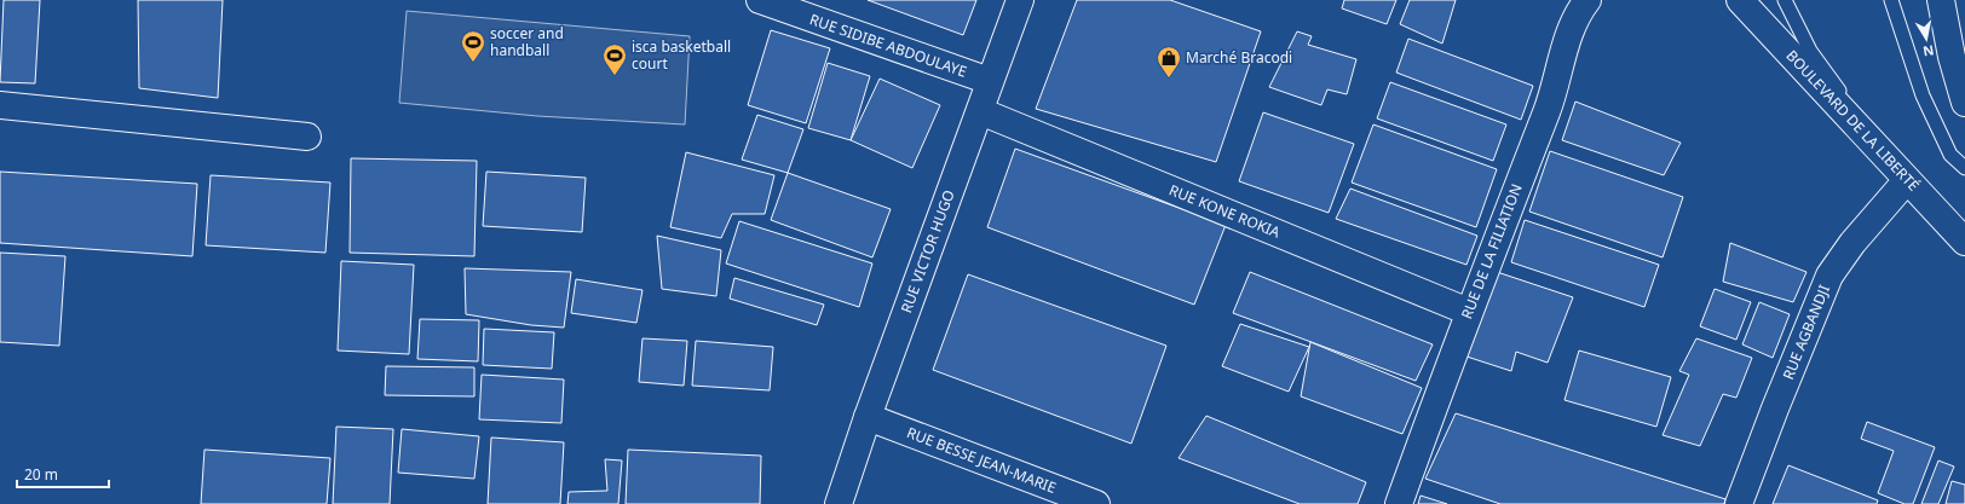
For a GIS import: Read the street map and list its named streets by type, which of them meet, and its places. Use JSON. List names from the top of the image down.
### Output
{
  "streets": {
    "street": [
      "RUE SIDIBE ABDOULAYE",
      "BOULEVARD DE LA LIBERTÉ",
      "RUE KONE ROKIA",
      "RUE VICTOR HUGO",
      "RUE DE LA FILIATION",
      "RUE AGBANDJI",
      "RUE BESSE JEAN-MARIE"
    ]
  },
  "crossings": [
    ["RUE SIDIBE ABDOULAYE", "RUE VICTOR HUGO"],
    ["BOULEVARD DE LA LIBERTÉ", "RUE AGBANDJI"],
    ["RUE KONE ROKIA", "RUE VICTOR HUGO"],
    ["RUE KONE ROKIA", "RUE DE LA FILIATION"],
    ["RUE VICTOR HUGO", "RUE BESSE JEAN-MARIE"]
  ],
  "places": {
    "sports": ["soccer and handball", "isca basketball court"],
    "shop": ["Marché Bracodi"]
  },
  "scale_bar": "20 m",
  "north": "bottom"
}
